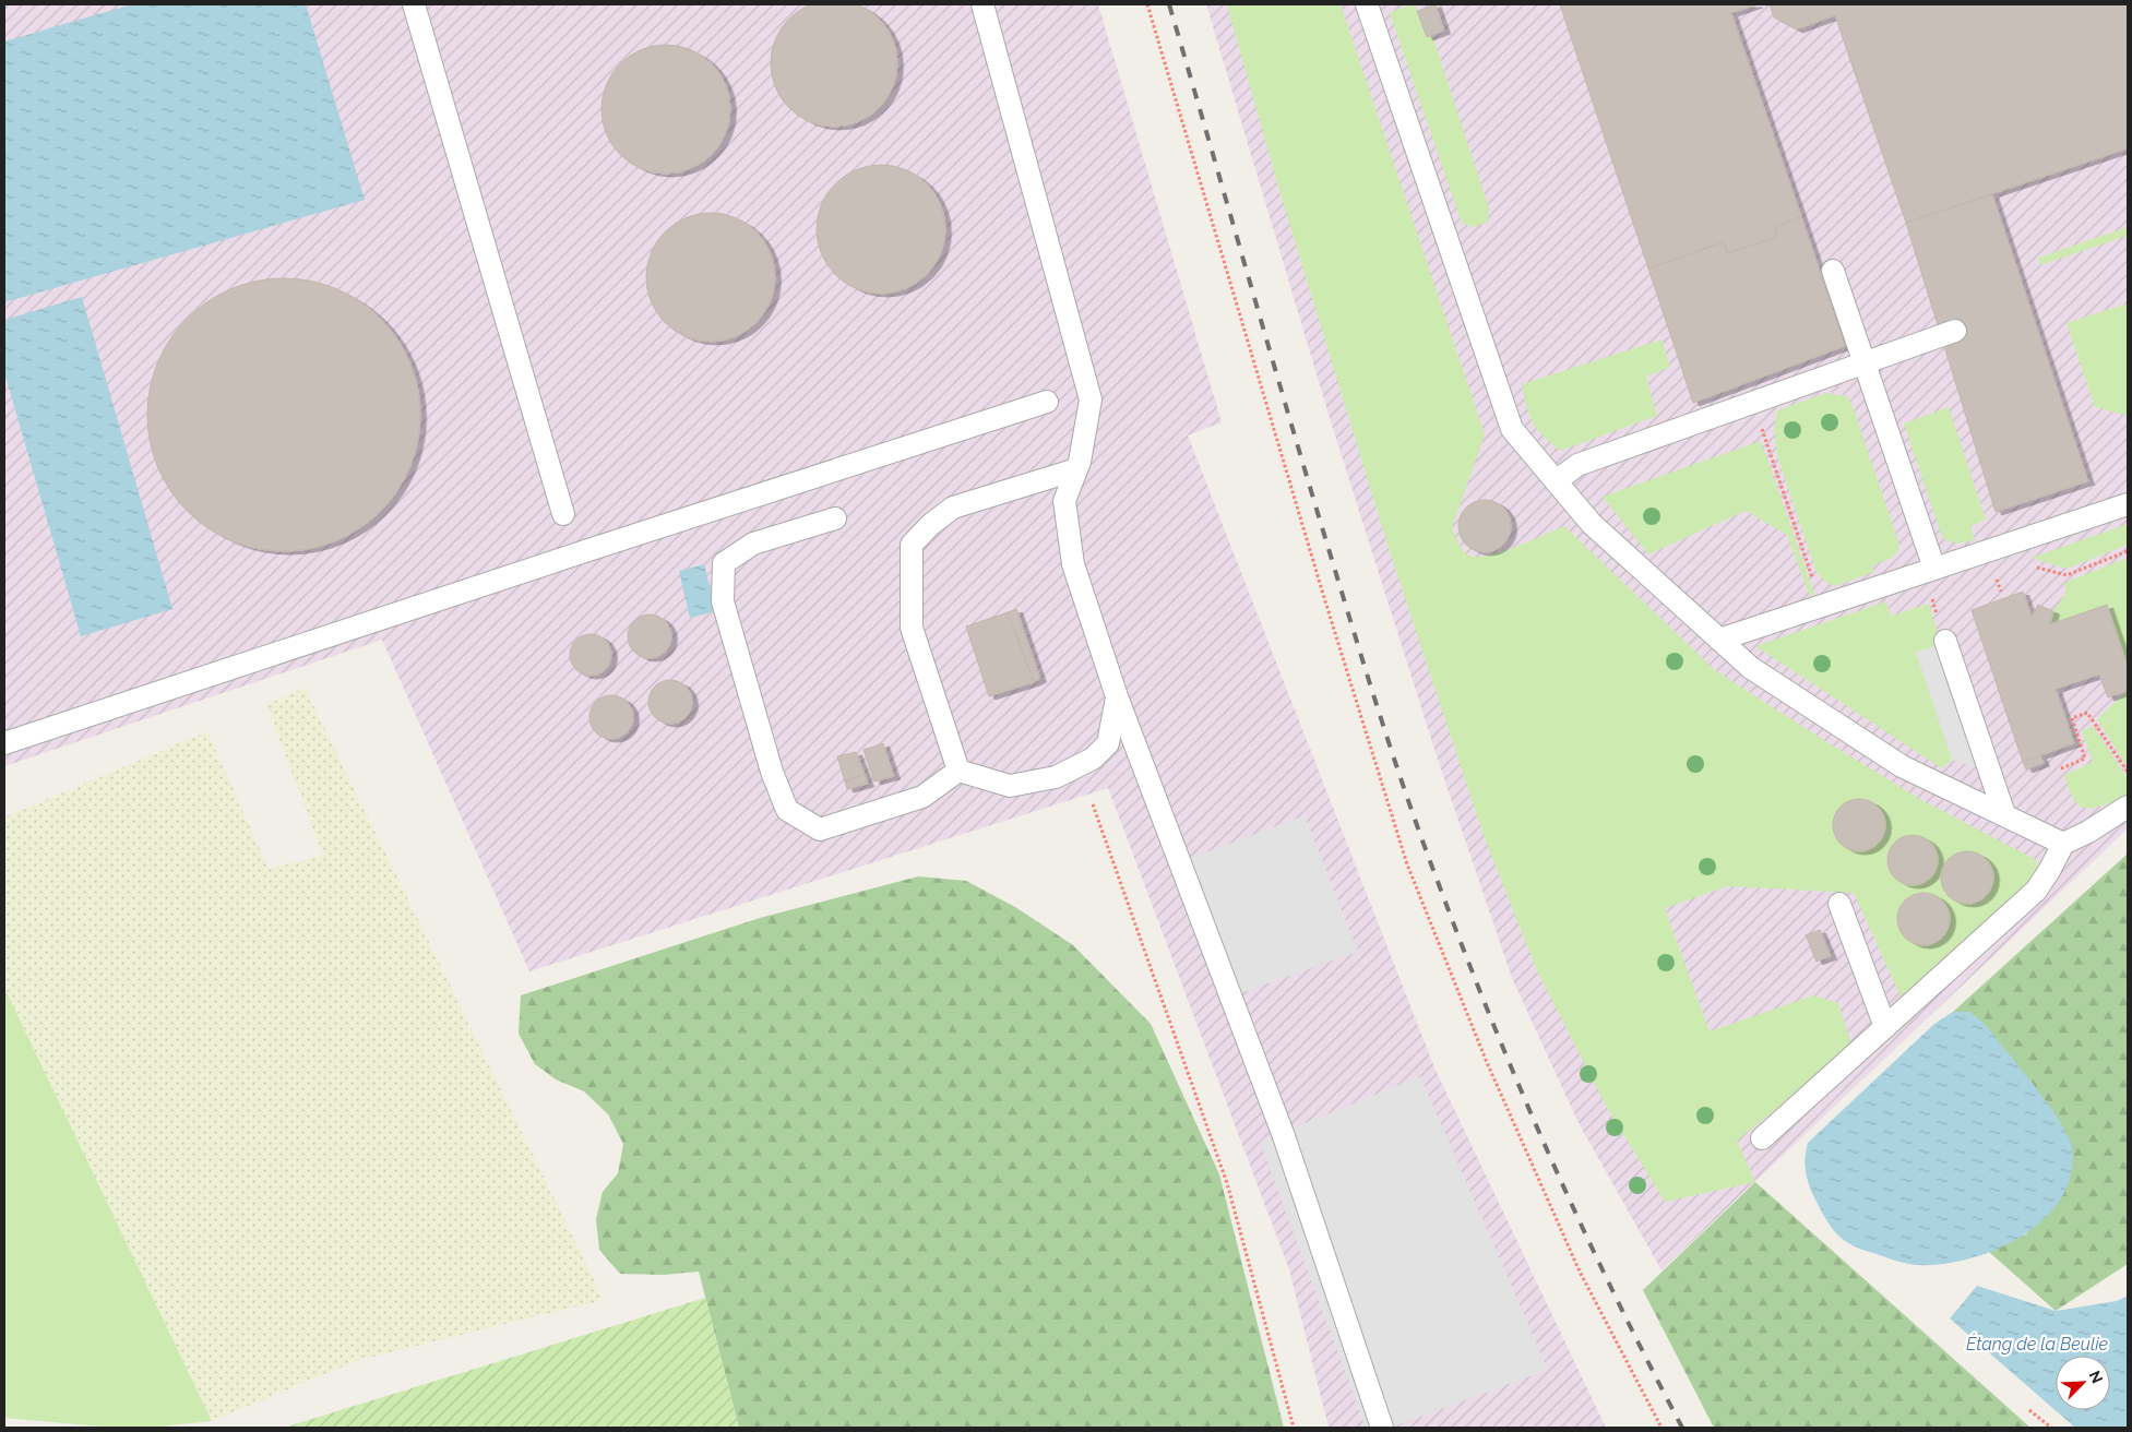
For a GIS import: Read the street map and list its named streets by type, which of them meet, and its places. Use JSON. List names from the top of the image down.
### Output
{
  "water": ["Étang de la Beulie"],
  "north": "top right"
}
